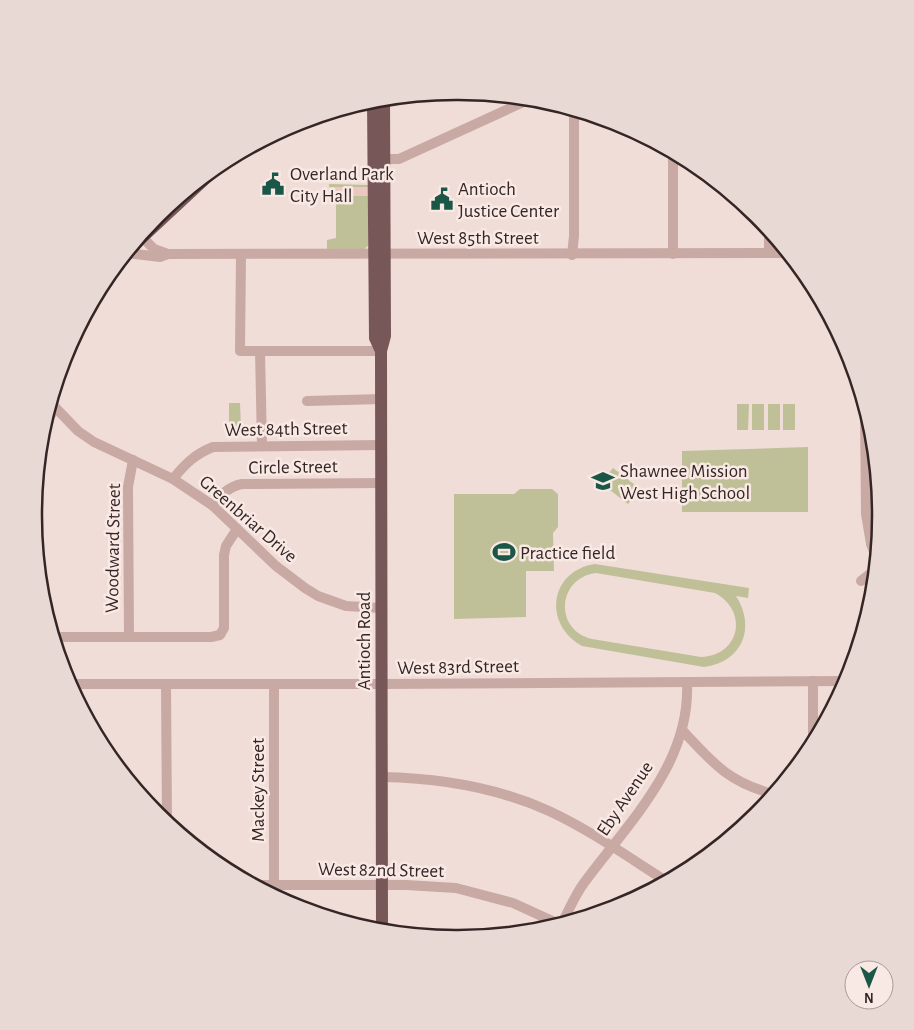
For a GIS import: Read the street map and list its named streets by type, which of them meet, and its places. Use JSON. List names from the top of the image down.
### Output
{
  "streets": {
    "main road": ["Antioch Road"],
    "street": [
      "West 85th Street",
      "West 84th Street",
      "Circle Street",
      "Greenbriar Drive",
      "Woodward Street",
      "West 83rd Street",
      "Mackey Street",
      "Eby Avenue",
      "West 82nd Street"
    ]
  },
  "crossings": [
    ["West 85th Street", "Antioch Road"],
    ["West 84th Street", "Greenbriar Drive"],
    ["West 84th Street", "Antioch Road"],
    ["Circle Street", "Greenbriar Drive"],
    ["Circle Street", "Antioch Road"],
    ["Greenbriar Drive", "Woodward Street"],
    ["Greenbriar Drive", "Antioch Road"],
    ["Antioch Road", "West 83rd Street"],
    ["Antioch Road", "West 82nd Street"],
    ["West 83rd Street", "Mackey Street"],
    ["West 83rd Street", "Eby Avenue"]
  ],
  "places": {
    "public building": ["Overland Park City Hall", "Antioch Justice Center"],
    "school or university": ["Shawnee Mission West High School"],
    "sports": ["Practice field"]
  },
  "north": "bottom"
}
